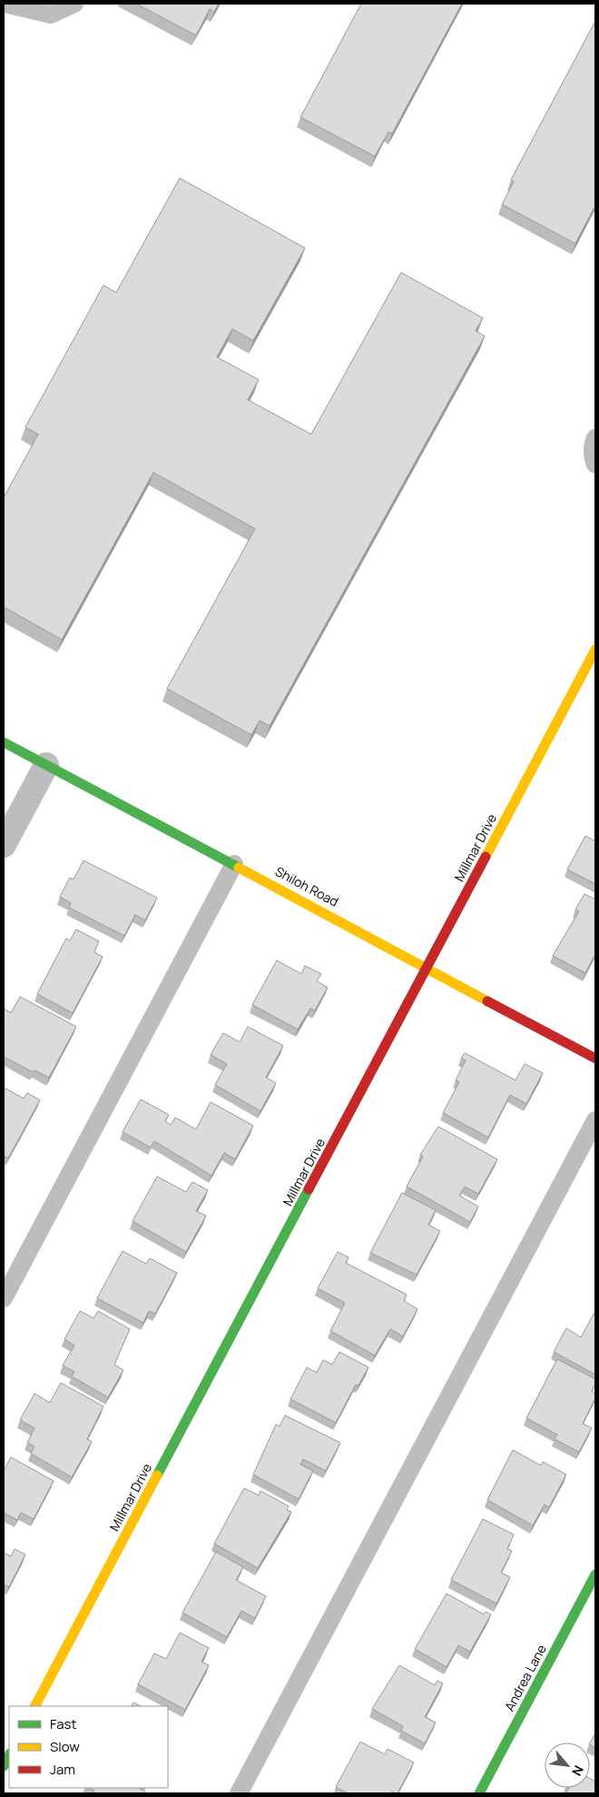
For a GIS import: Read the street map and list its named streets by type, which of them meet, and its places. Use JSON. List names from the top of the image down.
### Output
{
  "streets": {
    "street": ["Millmar Drive", "Shiloh Road", "Andrea Lane"]
  },
  "crossings": [
    ["Millmar Drive", "Shiloh Road"]
  ],
  "legend": ["Fast", "Slow", "Jam"],
  "north": "bottom right"
}
